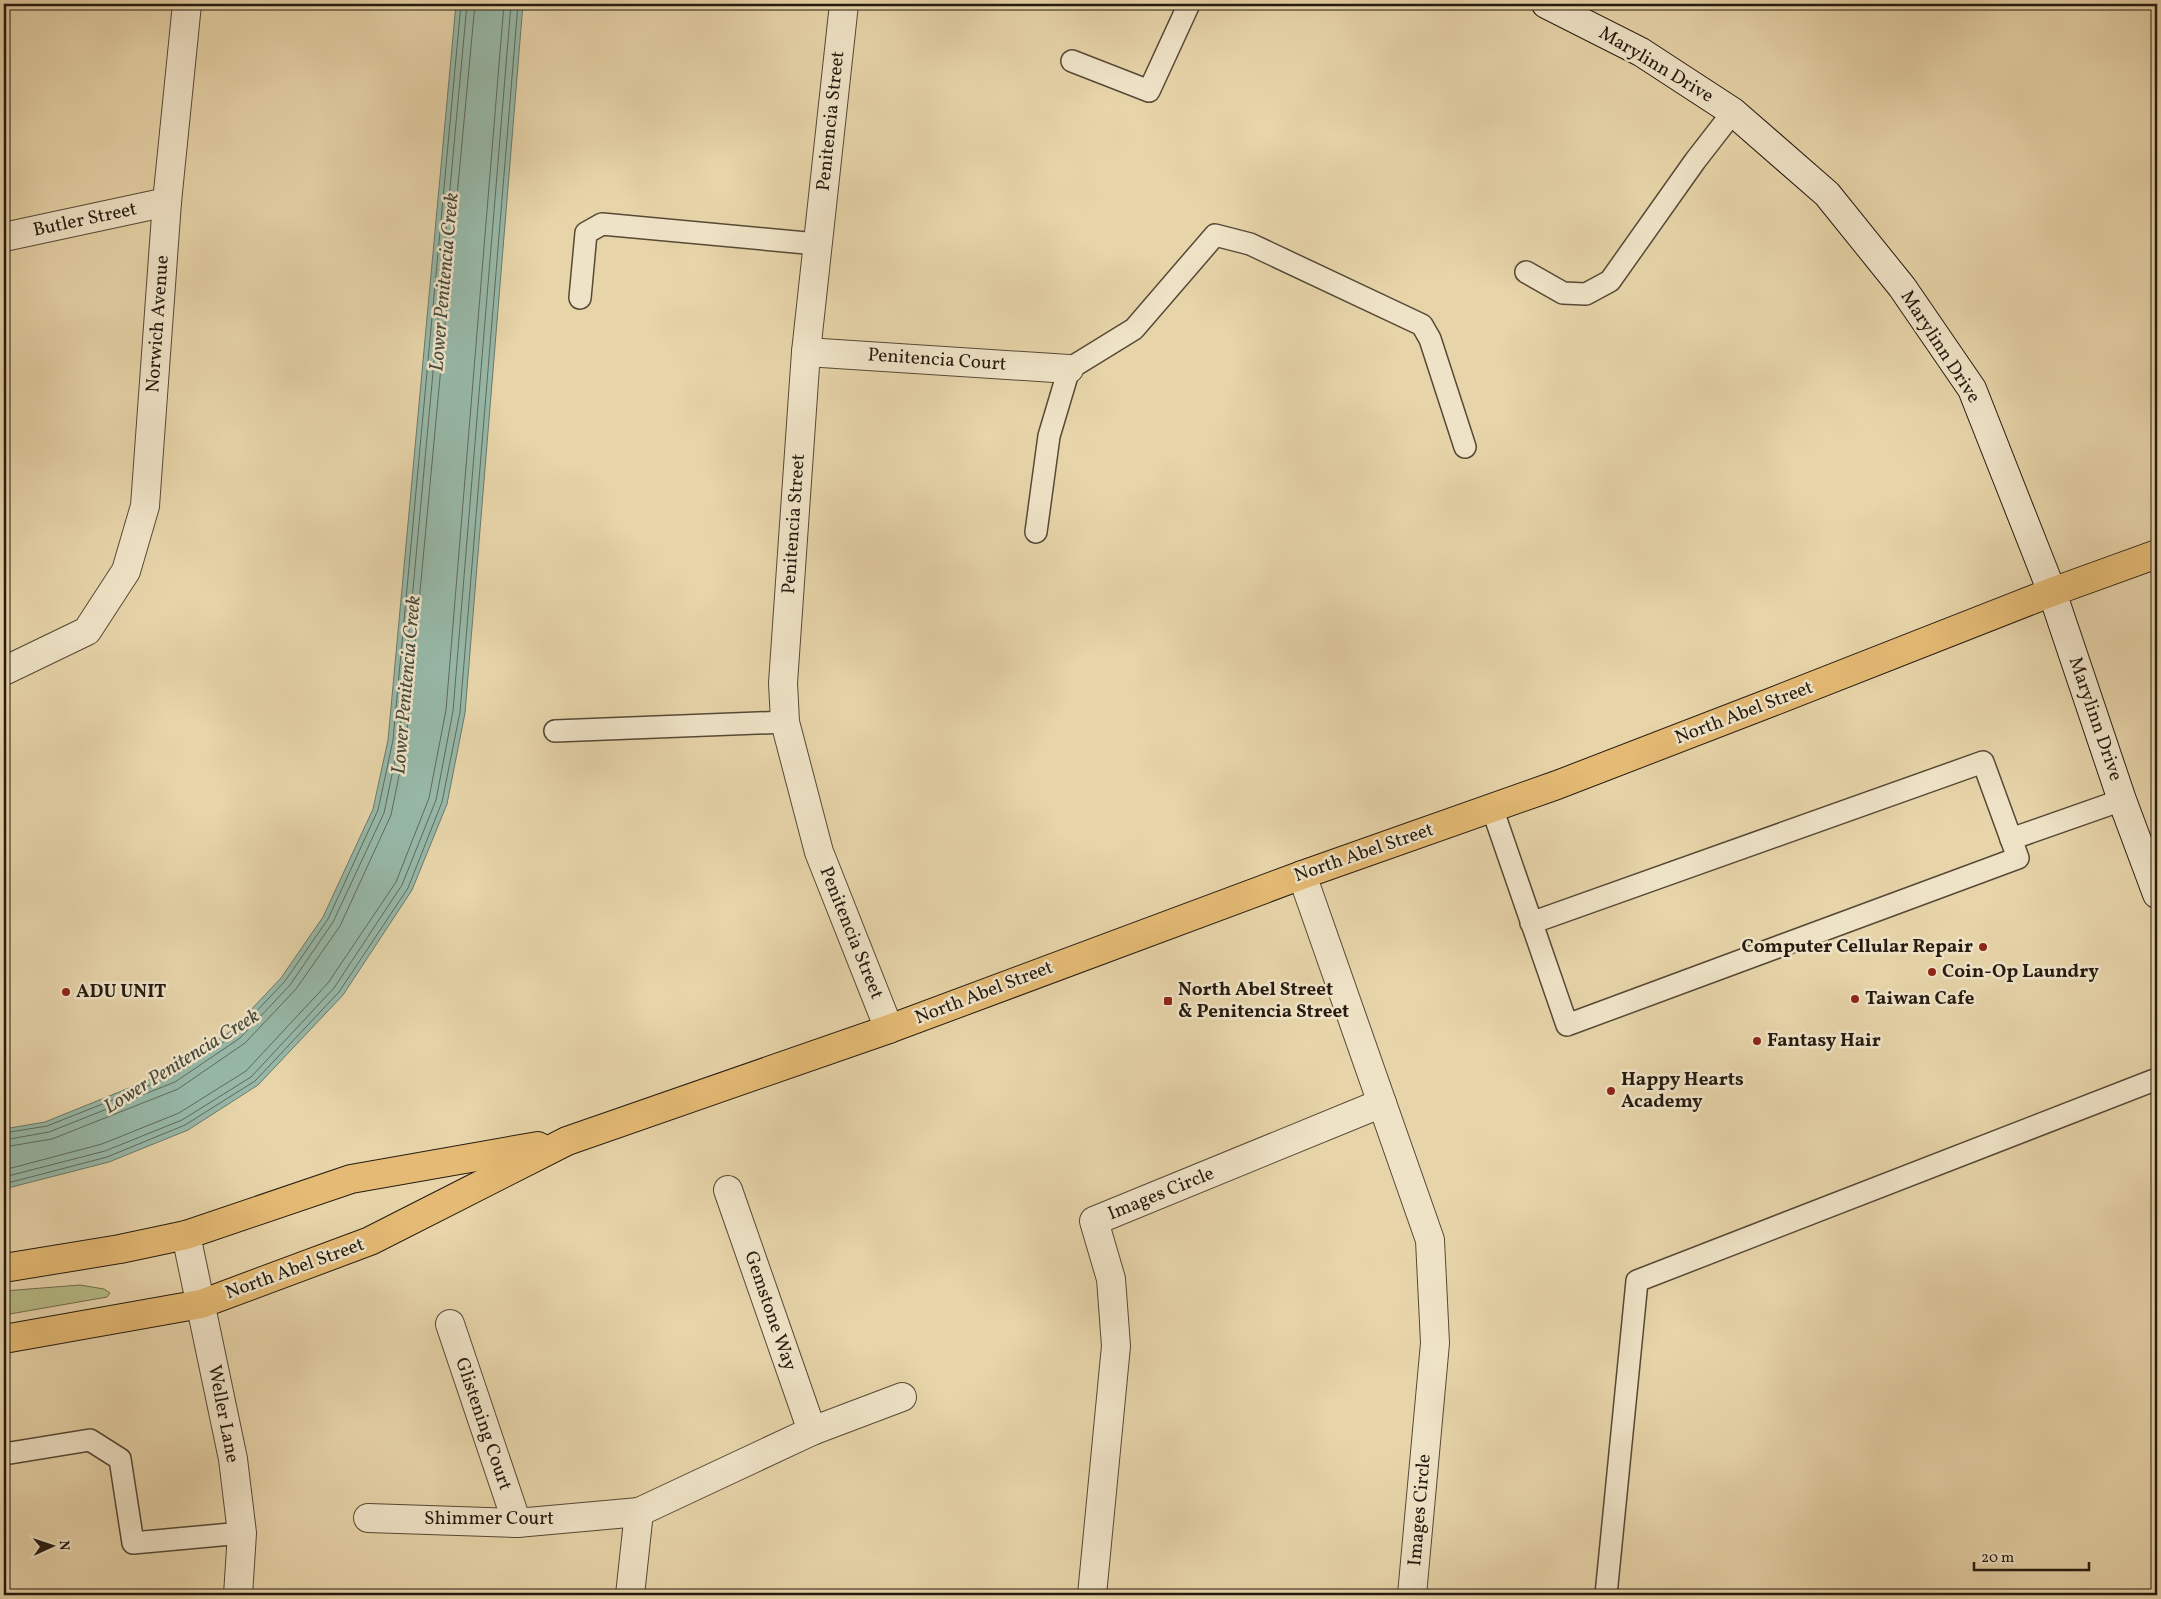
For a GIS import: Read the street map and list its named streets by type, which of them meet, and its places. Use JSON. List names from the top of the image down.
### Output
{
  "streets": {
    "main road": ["North Abel Street"],
    "street": [
      "Marylinn Drive",
      "Penitencia Street",
      "Butler Street",
      "Norwich Avenue",
      "Penitencia Court",
      "Images Circle",
      "Gemstone Way",
      "Weller Lane",
      "Glistening Court",
      "Shimmer Court"
    ]
  },
  "crossings": [
    ["Marylinn Drive", "North Abel Street"],
    ["Penitencia Street", "Penitencia Court"],
    ["Penitencia Street", "North Abel Street"],
    ["Butler Street", "Norwich Avenue"],
    ["North Abel Street", "Images Circle"],
    ["North Abel Street", "Weller Lane"],
    ["Glistening Court", "Shimmer Court"]
  ],
  "water": ["Lower Penitencia Creek"],
  "places": {
    "other": [
      "Computer Cellular Repair",
      "Coin-Op Laundry",
      "ADU UNIT",
      "Taiwan Cafe",
      "Fantasy Hair",
      "Happy Hearts Academy"
    ],
    "transit": ["North Abel Street & Penitencia Street"]
  },
  "scale_bar": "20 m",
  "north": "right"
}
